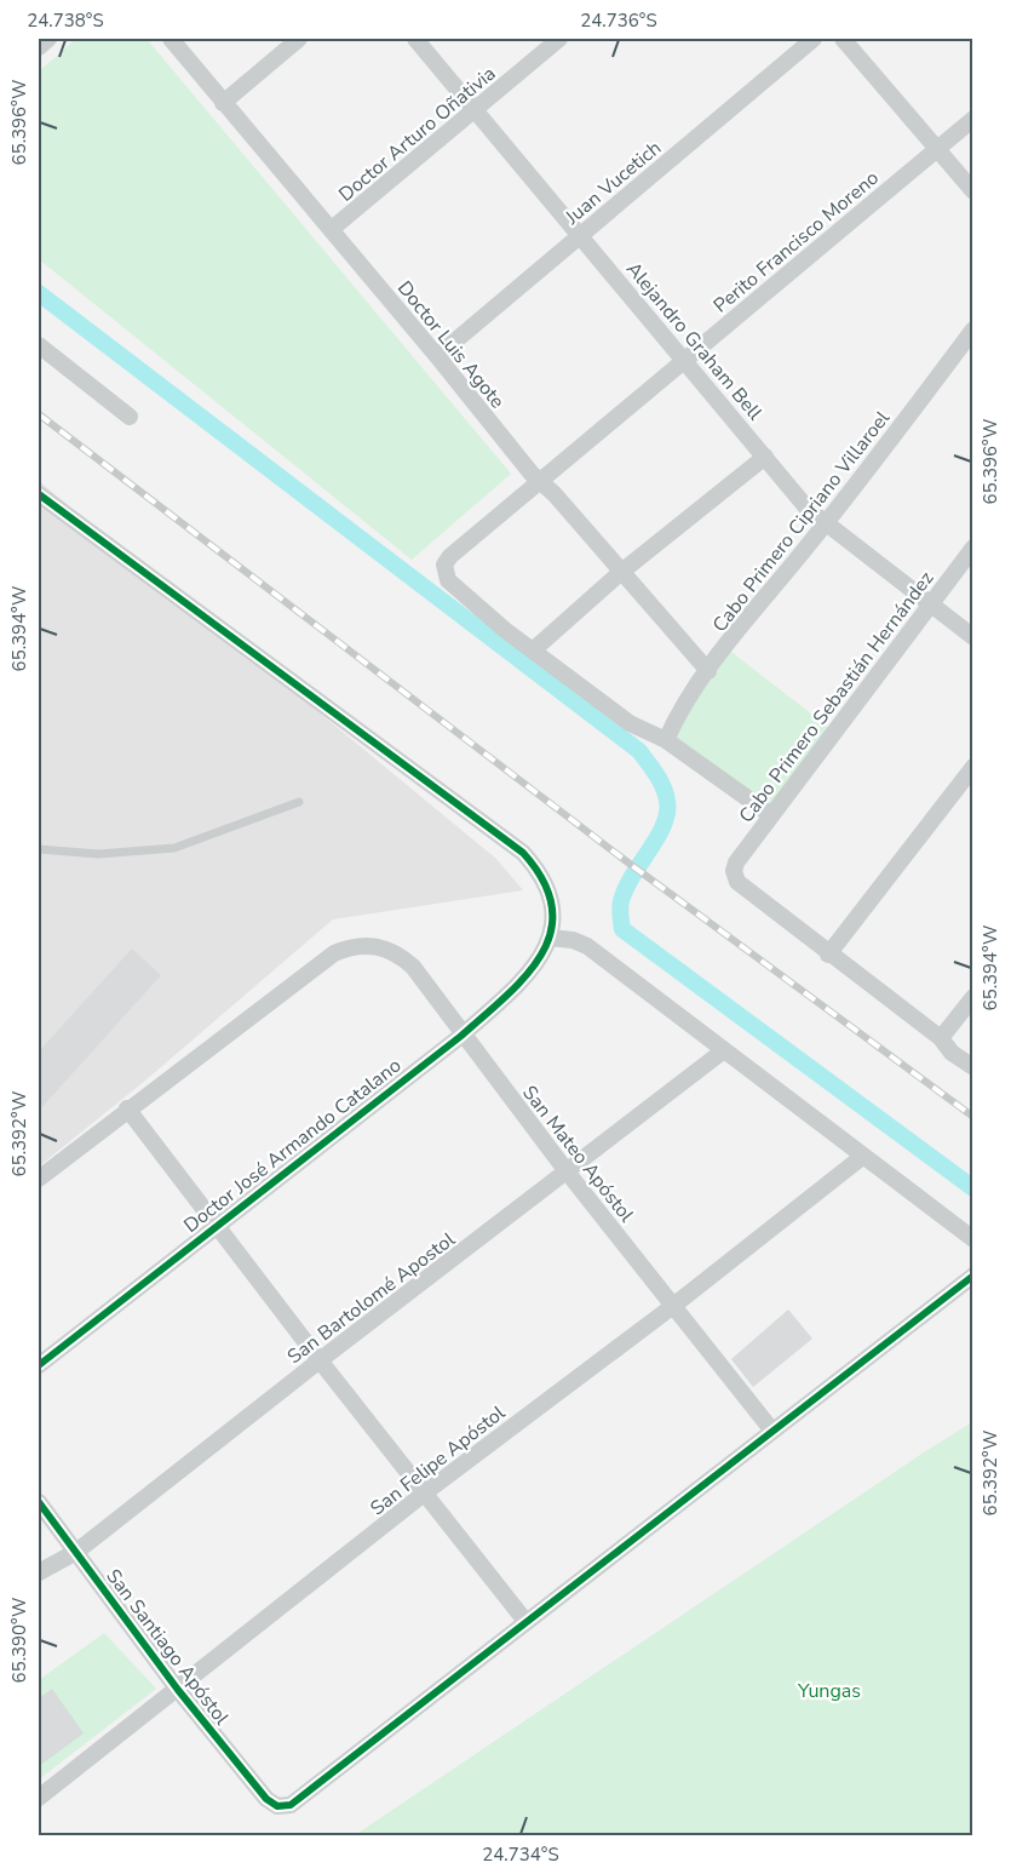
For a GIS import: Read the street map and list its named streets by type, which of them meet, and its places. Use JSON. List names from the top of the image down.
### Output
{
  "streets": {
    "street": [
      "Doctor Arturo Oñativia",
      "Juan Vucetich",
      "Perito Francisco Moreno",
      "Alejandro Graham Bell",
      "Doctor Luis Agote",
      "Cabo Primero Cipriano Villaroel",
      "Cabo Primero Sebastián Hernández",
      "Doctor José Armando Catalano",
      "San Mateo Apóstol",
      "San Bartolomé Apostol",
      "San Felipe Apóstol",
      "San Santiago Apóstol"
    ]
  },
  "crossings": [
    ["Doctor Arturo Oñativia", "Alejandro Graham Bell"],
    ["Doctor Arturo Oñativia", "Doctor Luis Agote"],
    ["Juan Vucetich", "Alejandro Graham Bell"],
    ["Juan Vucetich", "Doctor Luis Agote"],
    ["Perito Francisco Moreno", "Alejandro Graham Bell"],
    ["Perito Francisco Moreno", "Doctor Luis Agote"],
    ["Alejandro Graham Bell", "Cabo Primero Cipriano Villaroel"],
    ["Alejandro Graham Bell", "Cabo Primero Sebastián Hernández"],
    ["Doctor Luis Agote", "Cabo Primero Cipriano Villaroel"],
    ["Doctor José Armando Catalano", "San Mateo Apóstol"],
    ["San Mateo Apóstol", "San Bartolomé Apostol"],
    ["San Mateo Apóstol", "San Felipe Apóstol"],
    ["San Bartolomé Apostol", "San Santiago Apóstol"],
    ["San Felipe Apóstol", "San Santiago Apóstol"]
  ],
  "parks": ["Yungas"],
  "coordinates": [
    "24.738°S",
    "24.736°S",
    "65.396°W",
    "65.394°W",
    "65.392°W",
    "65.390°W",
    "24.734°S"
  ]
}
